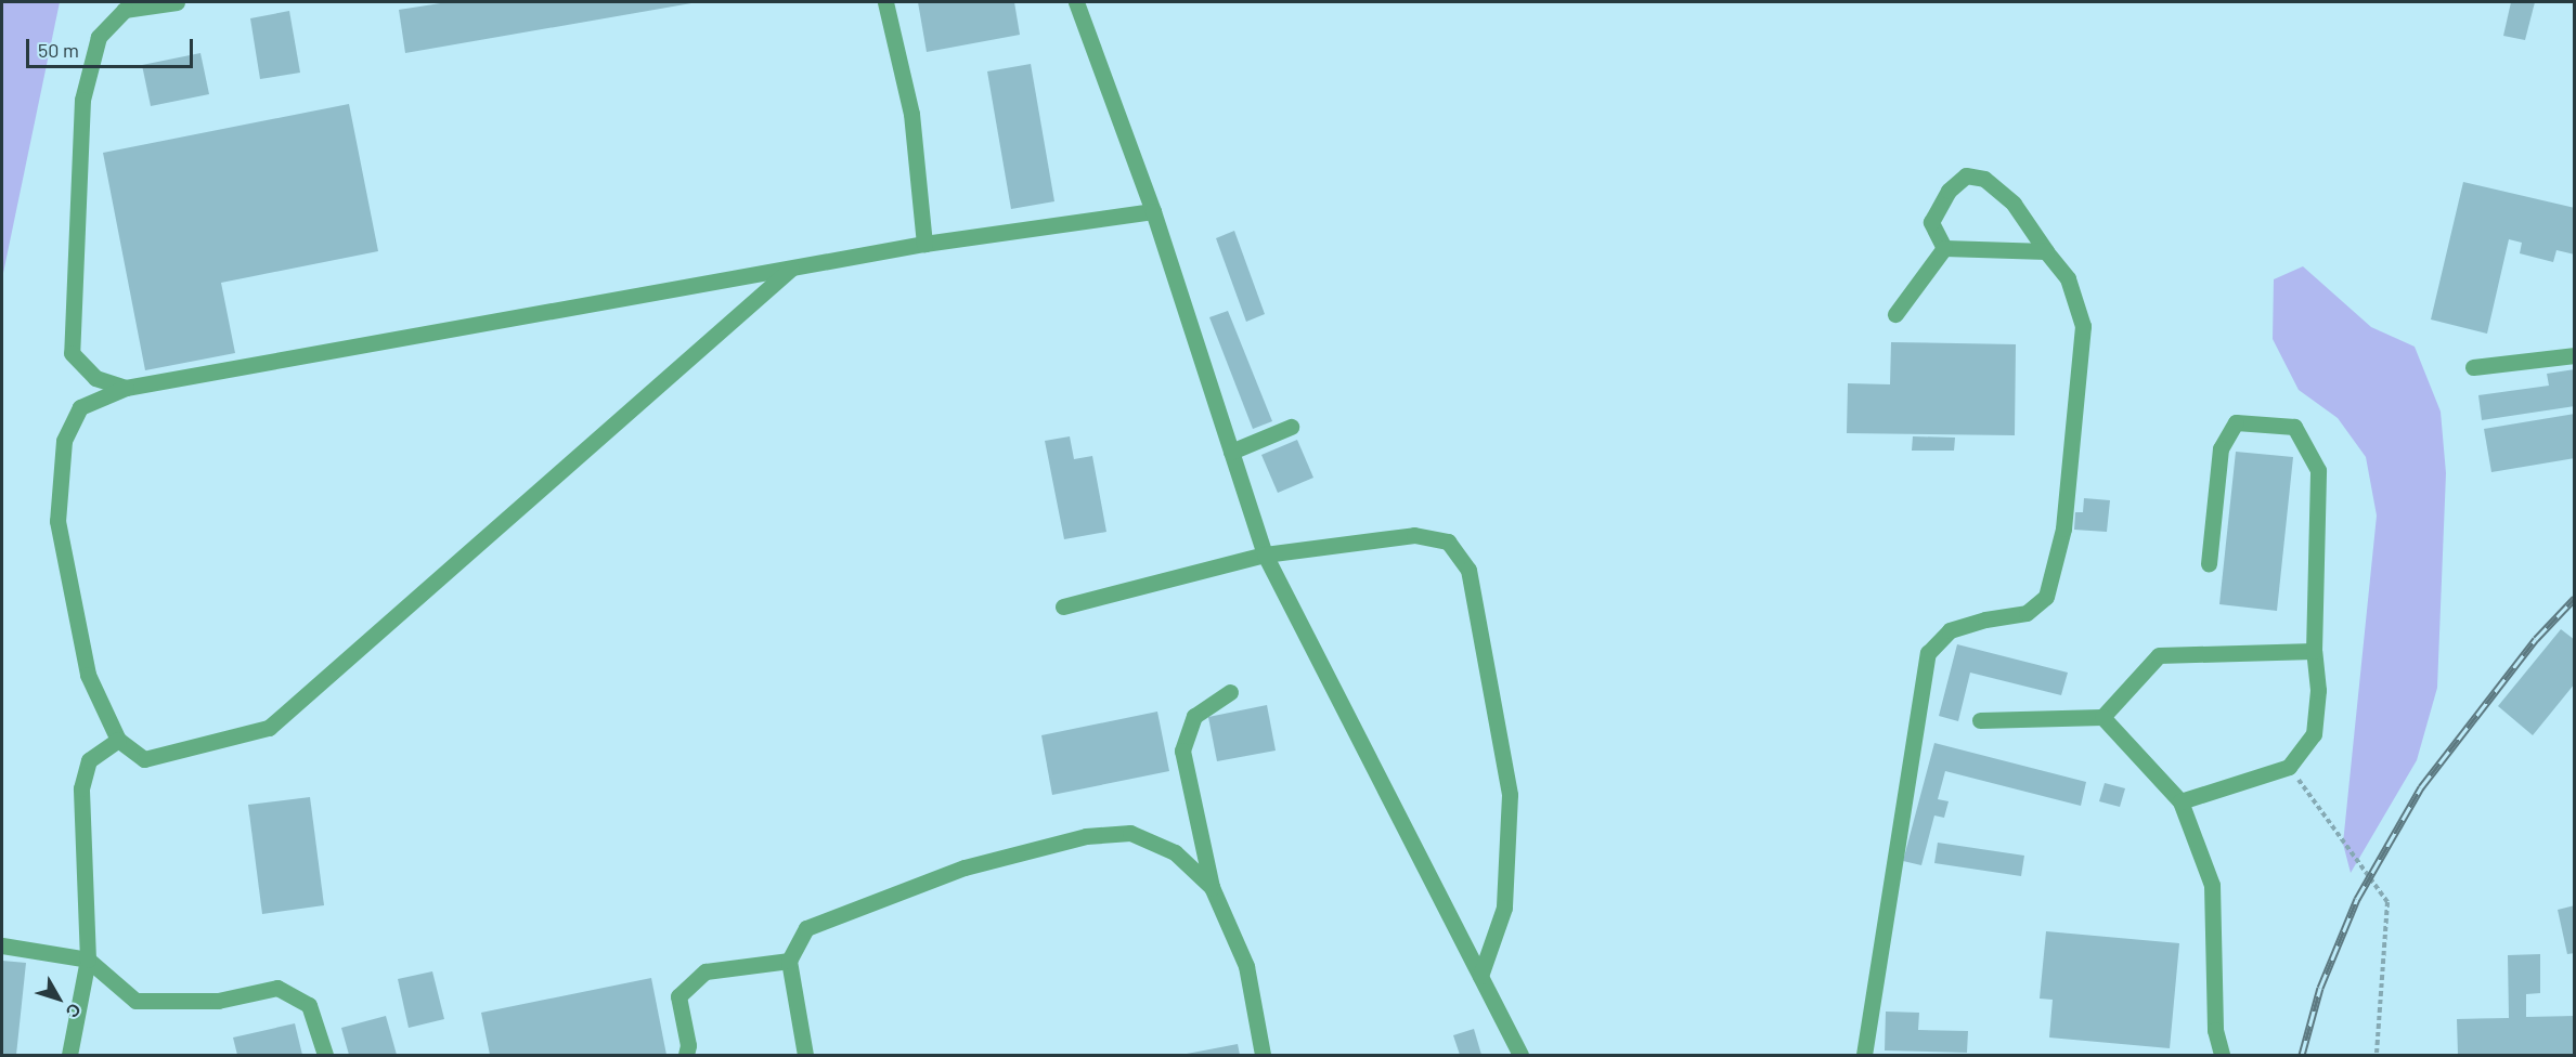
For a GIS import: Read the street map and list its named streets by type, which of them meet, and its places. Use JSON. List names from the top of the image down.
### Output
{
  "scale_bar": "50 m",
  "north": "bottom right"
}
